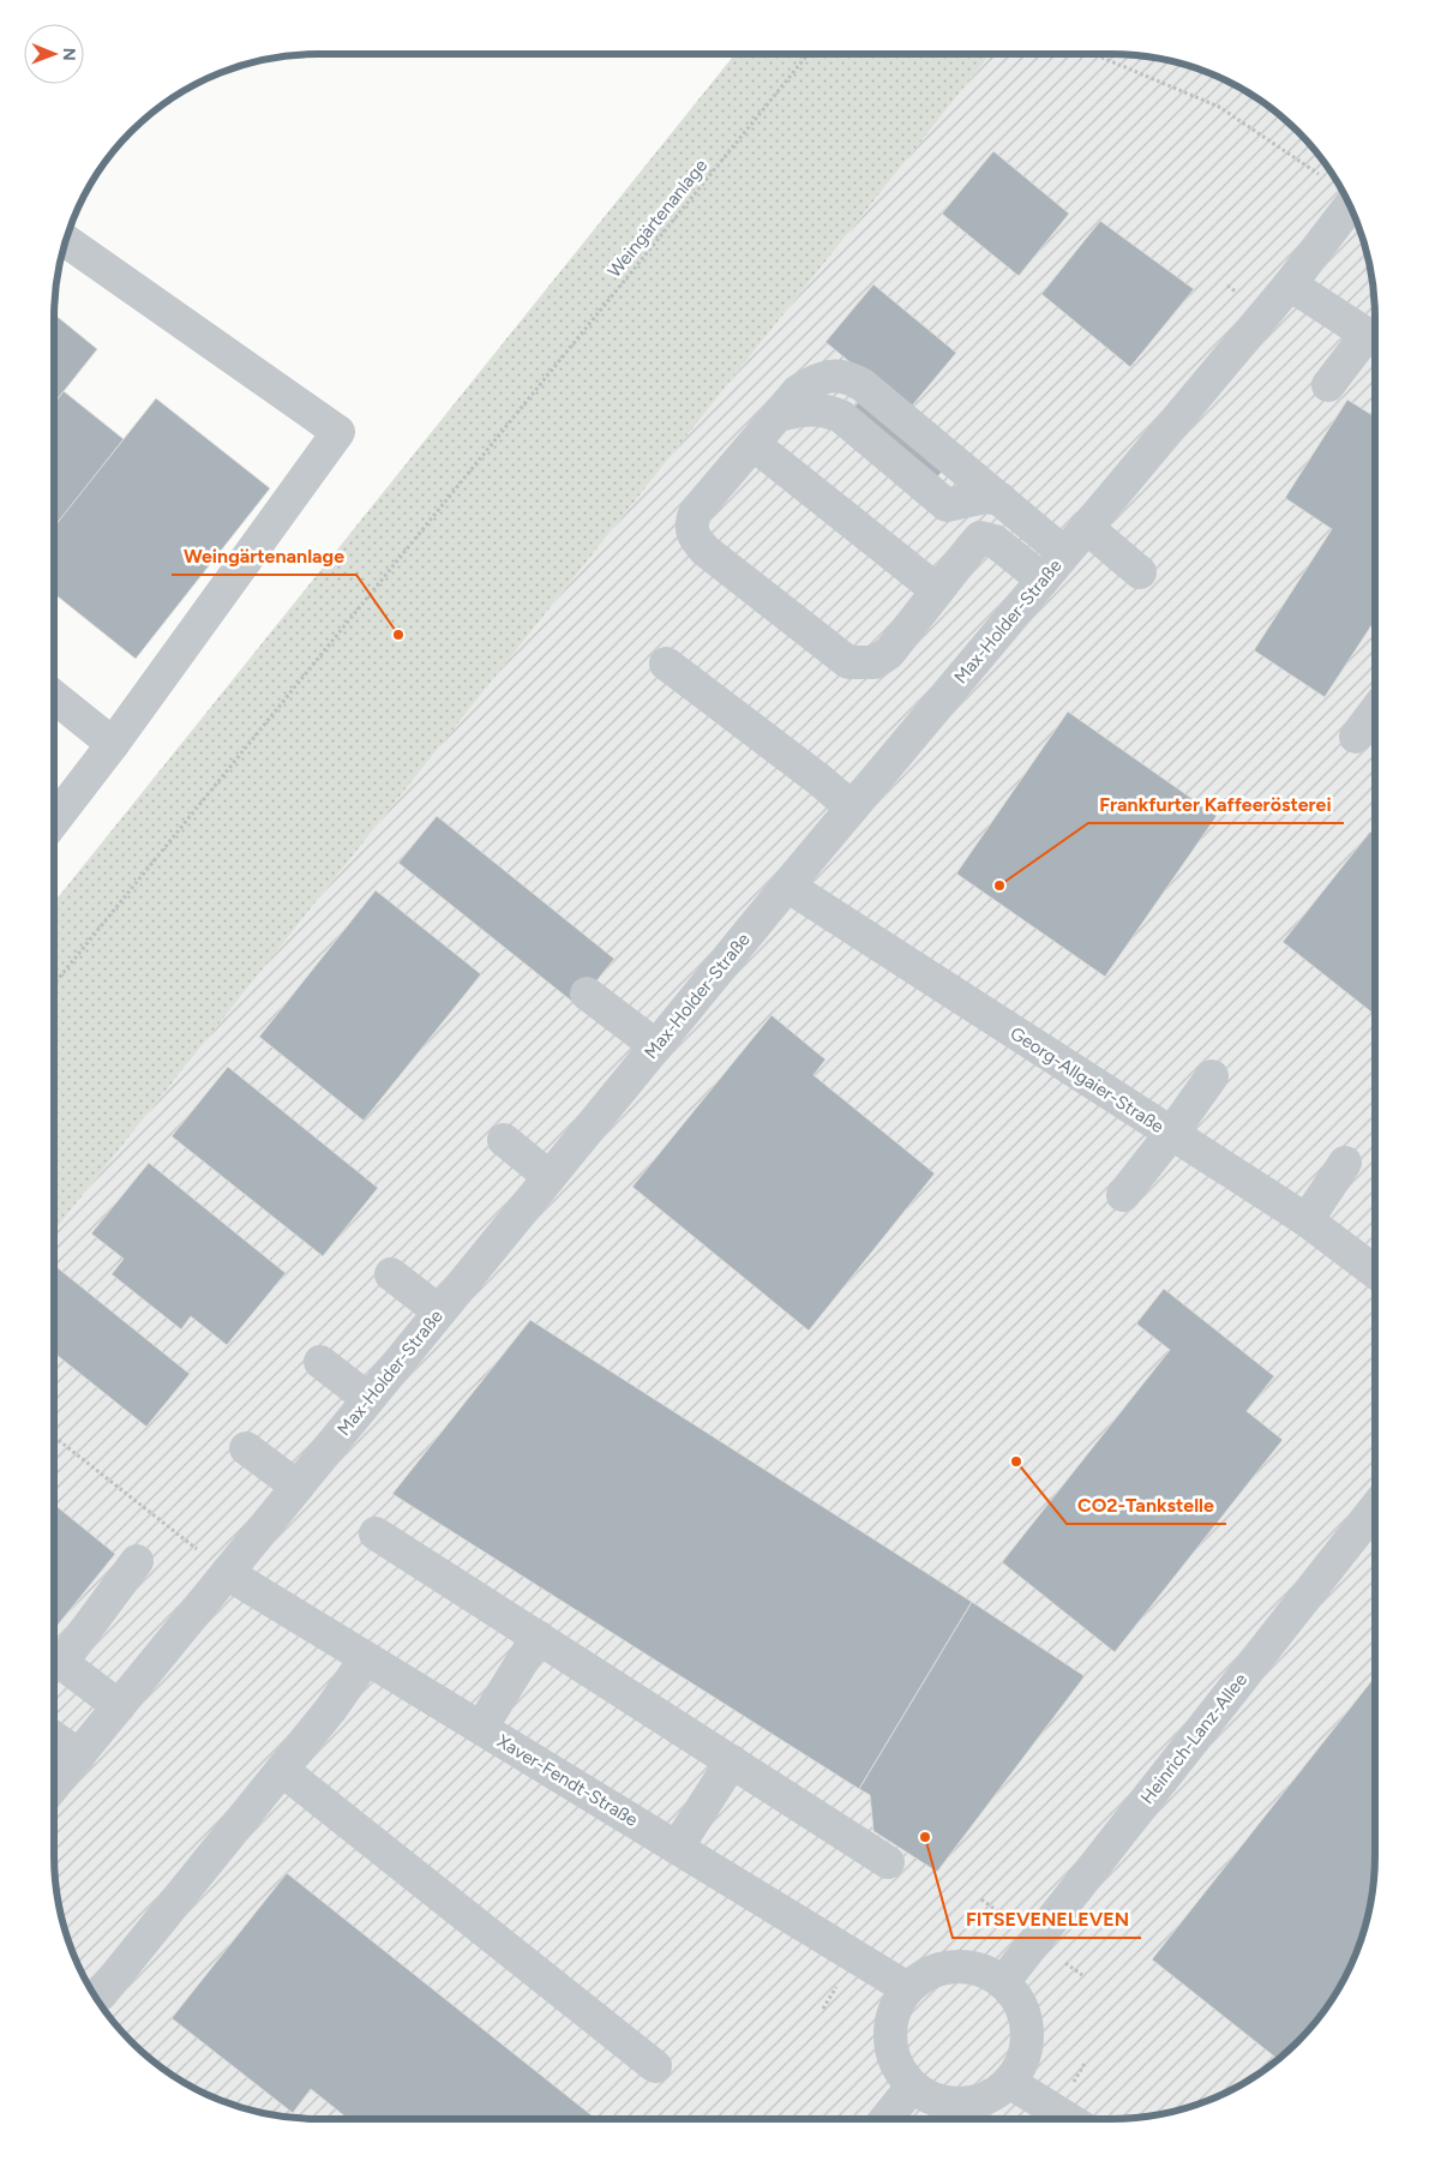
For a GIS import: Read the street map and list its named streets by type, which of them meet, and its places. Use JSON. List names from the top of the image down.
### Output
{
  "streets": {
    "street": [
      "Max-Holder-Straße",
      "Georg-Allgaier-Straße",
      "Heinrich-Lanz-Allee",
      "Xaver-Fendt-Straße"
    ],
    "path": ["Weingärtenanlage"]
  },
  "crossings": [
    ["Max-Holder-Straße", "Georg-Allgaier-Straße"],
    ["Max-Holder-Straße", "Xaver-Fendt-Straße"],
    ["Heinrich-Lanz-Allee", "Xaver-Fendt-Straße"]
  ],
  "places": [
    "Weingärtenanlage",
    "Frankfurter Kaffeerösterei",
    "CO2-Tankstelle",
    "FITSEVENELEVEN"
  ],
  "north": "right"
}
